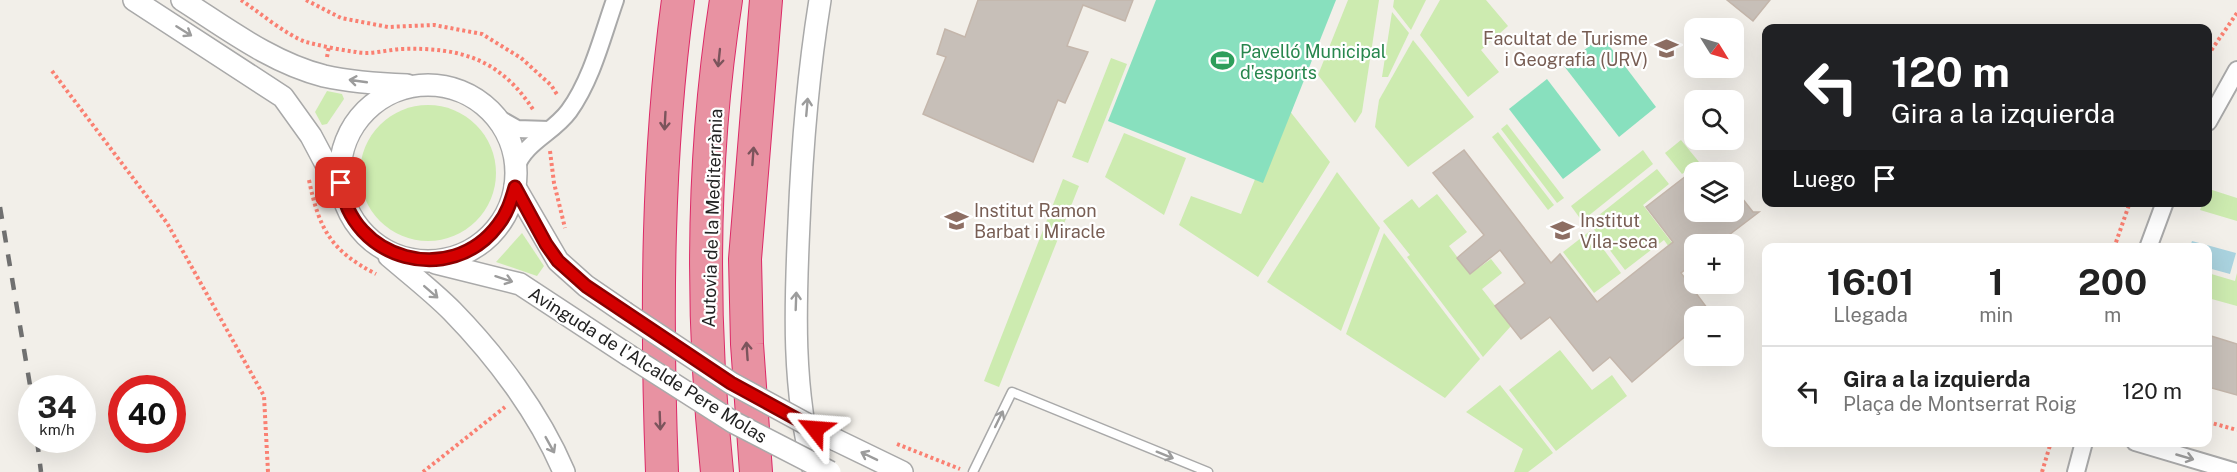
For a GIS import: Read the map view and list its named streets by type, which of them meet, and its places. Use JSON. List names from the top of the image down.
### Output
{
  "streets": {
    "highway": ["Autovia de la Mediterrània"],
    "street": ["Avinguda de l'Alcalde Pere Molas"]
  },
  "places": {
    "school or university": ["Facultat de Turisme i Geografia (URV)", "Institut Ramon Barbat i Miracle", "Institut Vila-seca"],
    "sports": ["Pavelló Municipal d'esports"]
  },
  "north": "bottom right",
  "page": {
    "map_buttons": ["+", "−"],
    "turn": ["120 m", "Gira a la izquierda"],
    "then": "Luego",
    "eta": [
      "16:01",
      "Llegada",
      "1",
      "min",
      "200",
      "m"
    ],
    "list": [
      {
        "name": "Gira a la izquierda",
        "note": "Plaça de Montserrat Roig",
        "value": "120 m"
      }
    ],
    "speed": "34 km/h",
    "limit": "40"
  }
}
